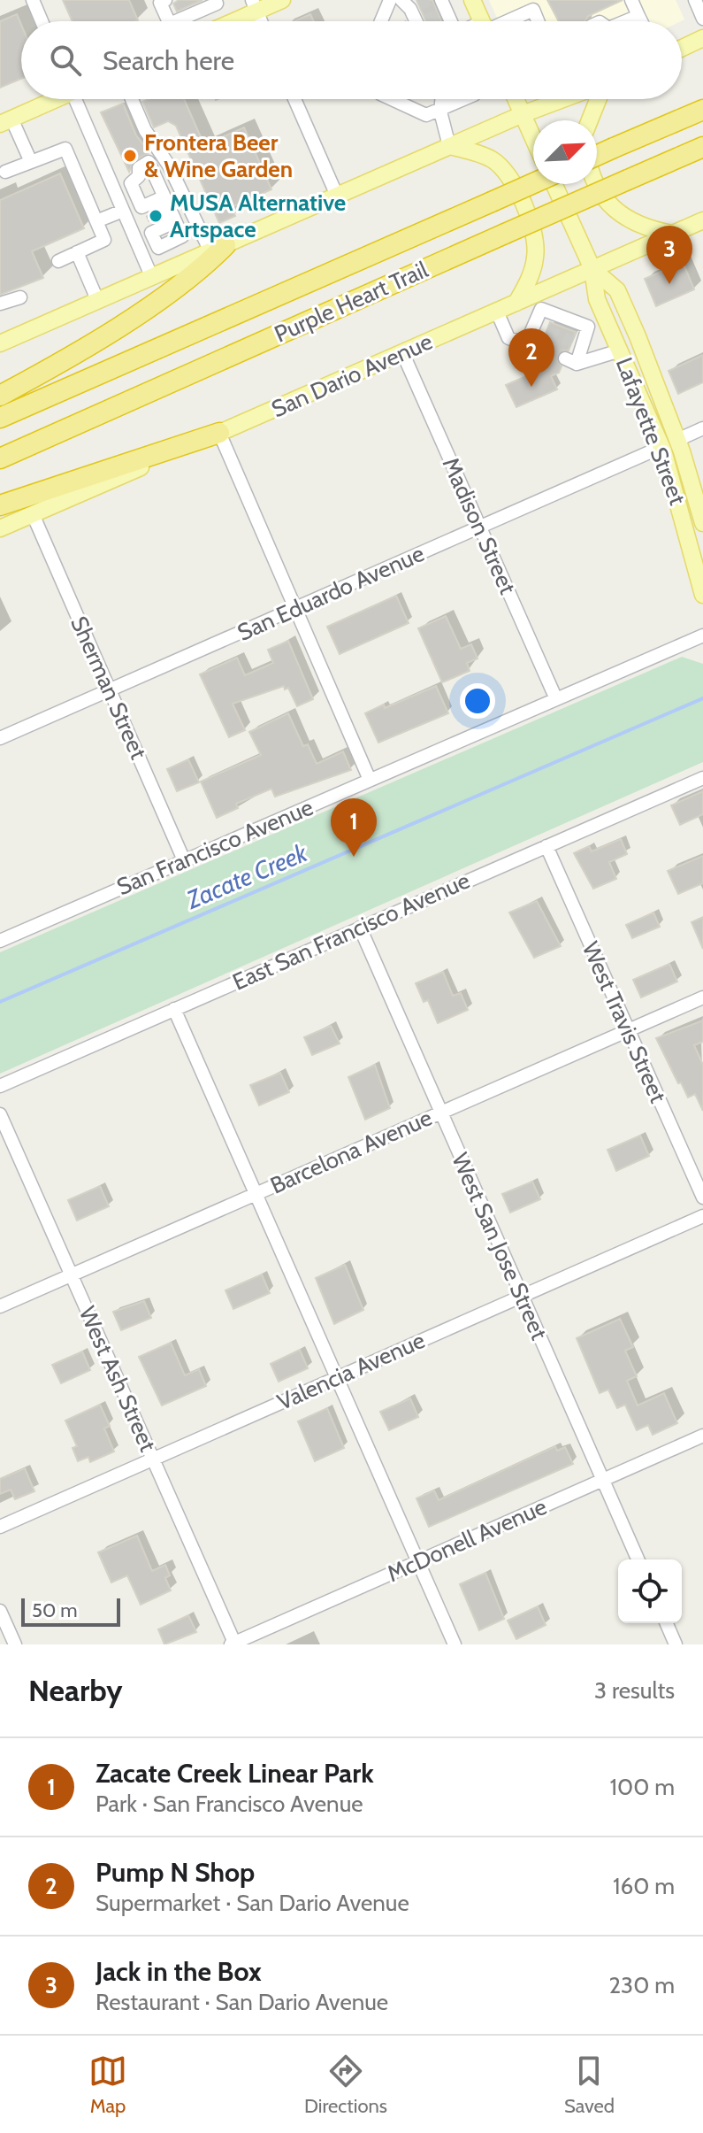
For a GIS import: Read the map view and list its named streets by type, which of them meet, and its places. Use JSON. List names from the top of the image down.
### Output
{
  "streets": {
    "highway": ["Purple Heart Trail"],
    "main road": ["San Dario Avenue", "Lafayette Street"],
    "street": [
      "Madison Street",
      "San Eduardo Avenue",
      "Sherman Street",
      "San Francisco Avenue",
      "East San Francisco Avenue",
      "West Travis Street",
      "Barcelona Avenue",
      "West San Jose Street",
      "Valencia Avenue",
      "West Ash Street",
      "McDonell Avenue"
    ]
  },
  "crossings": [
    ["San Dario Avenue", "Lafayette Street"],
    ["San Dario Avenue", "Madison Street"],
    ["San Dario Avenue", "Sherman Street"],
    ["Lafayette Street", "San Eduardo Avenue"],
    ["Madison Street", "San Eduardo Avenue"],
    ["Madison Street", "San Francisco Avenue"],
    ["San Eduardo Avenue", "Sherman Street"],
    ["Sherman Street", "San Francisco Avenue"],
    ["East San Francisco Avenue", "West Travis Street"],
    ["East San Francisco Avenue", "West San Jose Street"],
    ["West Travis Street", "Barcelona Avenue"],
    ["Barcelona Avenue", "West San Jose Street"],
    ["Barcelona Avenue", "West Ash Street"],
    ["West San Jose Street", "Valencia Avenue"],
    ["West San Jose Street", "McDonell Avenue"],
    ["Valencia Avenue", "West Ash Street"],
    ["West Ash Street", "McDonell Avenue"]
  ],
  "water": ["Zacate Creek"],
  "places": ["Frontera Beer & Wine Garden", "MUSA Alternative Artspace"],
  "scale_bar": "50 m",
  "north": "top right",
  "page": {
    "search": "Search here",
    "pins": ["3", "2", "1"],
    "scale": "50 m",
    "heading": ["Nearby", "3 results"],
    "list": [
      {
        "mark": "1",
        "name": "Zacate Creek Linear Park",
        "note": "Park · San Francisco Avenue",
        "value": "100 m"
      },
      {
        "mark": "2",
        "name": "Pump N Shop",
        "note": "Supermarket · San Dario Avenue",
        "value": "160 m"
      },
      {
        "mark": "3",
        "name": "Jack in the Box",
        "note": "Restaurant · San Dario Avenue",
        "value": "230 m"
      }
    ],
    "nav": ["Map", "Directions", "Saved"]
  }
}
